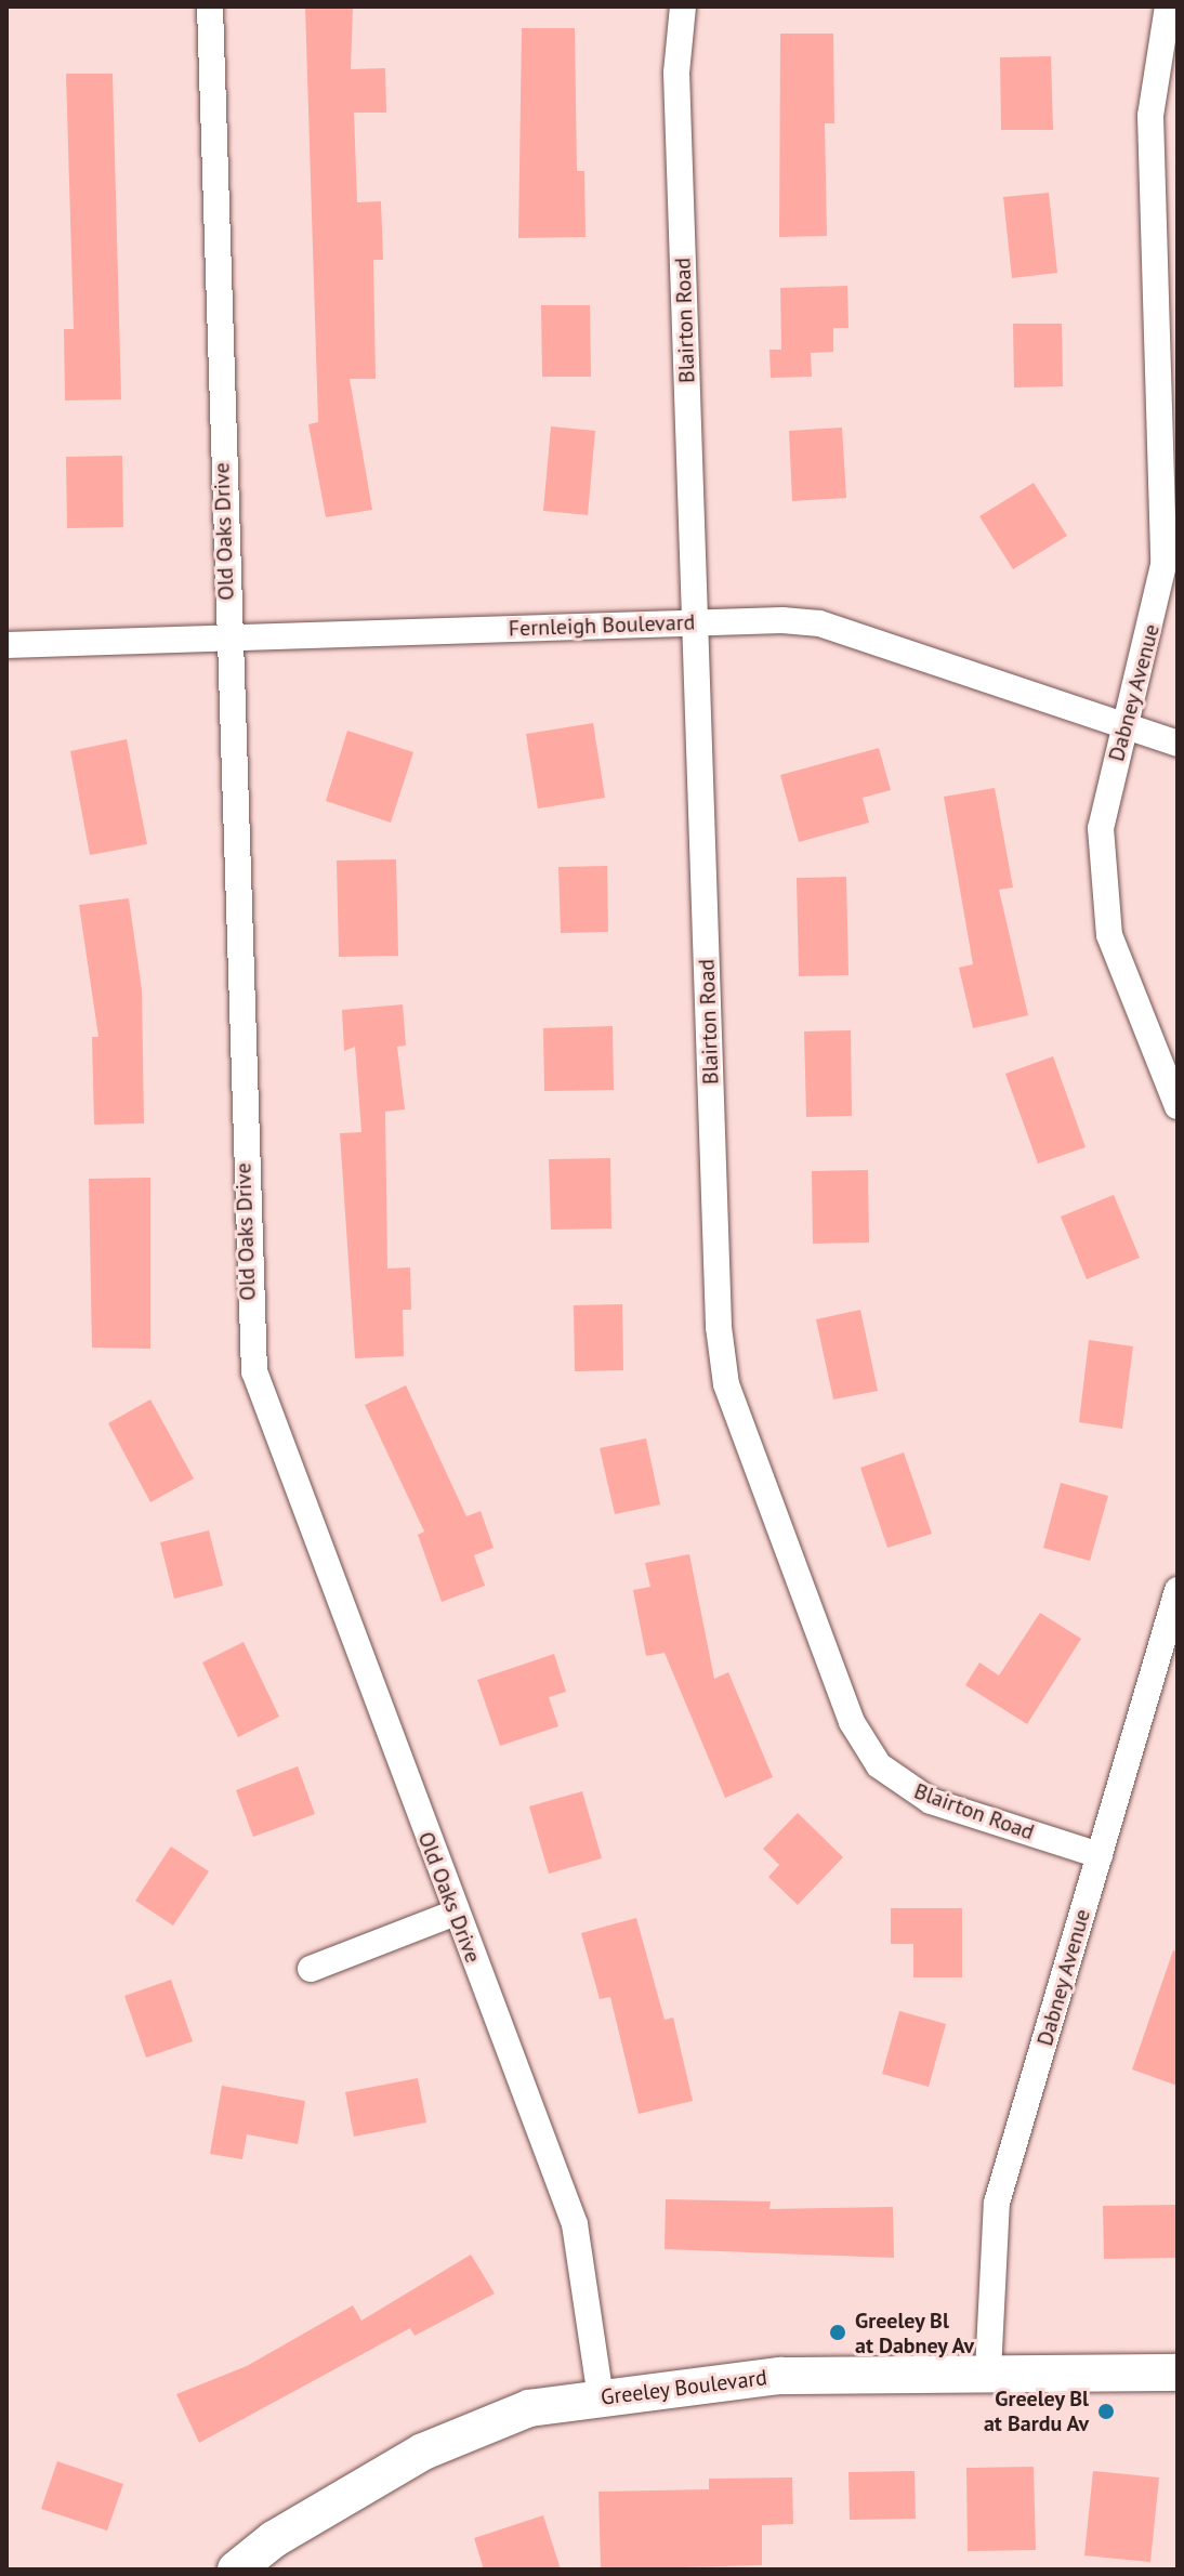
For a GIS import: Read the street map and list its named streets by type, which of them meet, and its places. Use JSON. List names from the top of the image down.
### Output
{
  "streets": {
    "street": [
      "Blairton Road",
      "Old Oaks Drive",
      "Fernleigh Boulevard",
      "Dabney Avenue",
      "Greeley Boulevard"
    ]
  },
  "crossings": [
    ["Blairton Road", "Fernleigh Boulevard"],
    ["Blairton Road", "Dabney Avenue"],
    ["Old Oaks Drive", "Fernleigh Boulevard"],
    ["Old Oaks Drive", "Greeley Boulevard"],
    ["Fernleigh Boulevard", "Dabney Avenue"],
    ["Dabney Avenue", "Greeley Boulevard"]
  ],
  "places": ["Greeley Bl at Dabney Av", "Greeley Bl at Bardu Av"]
}
